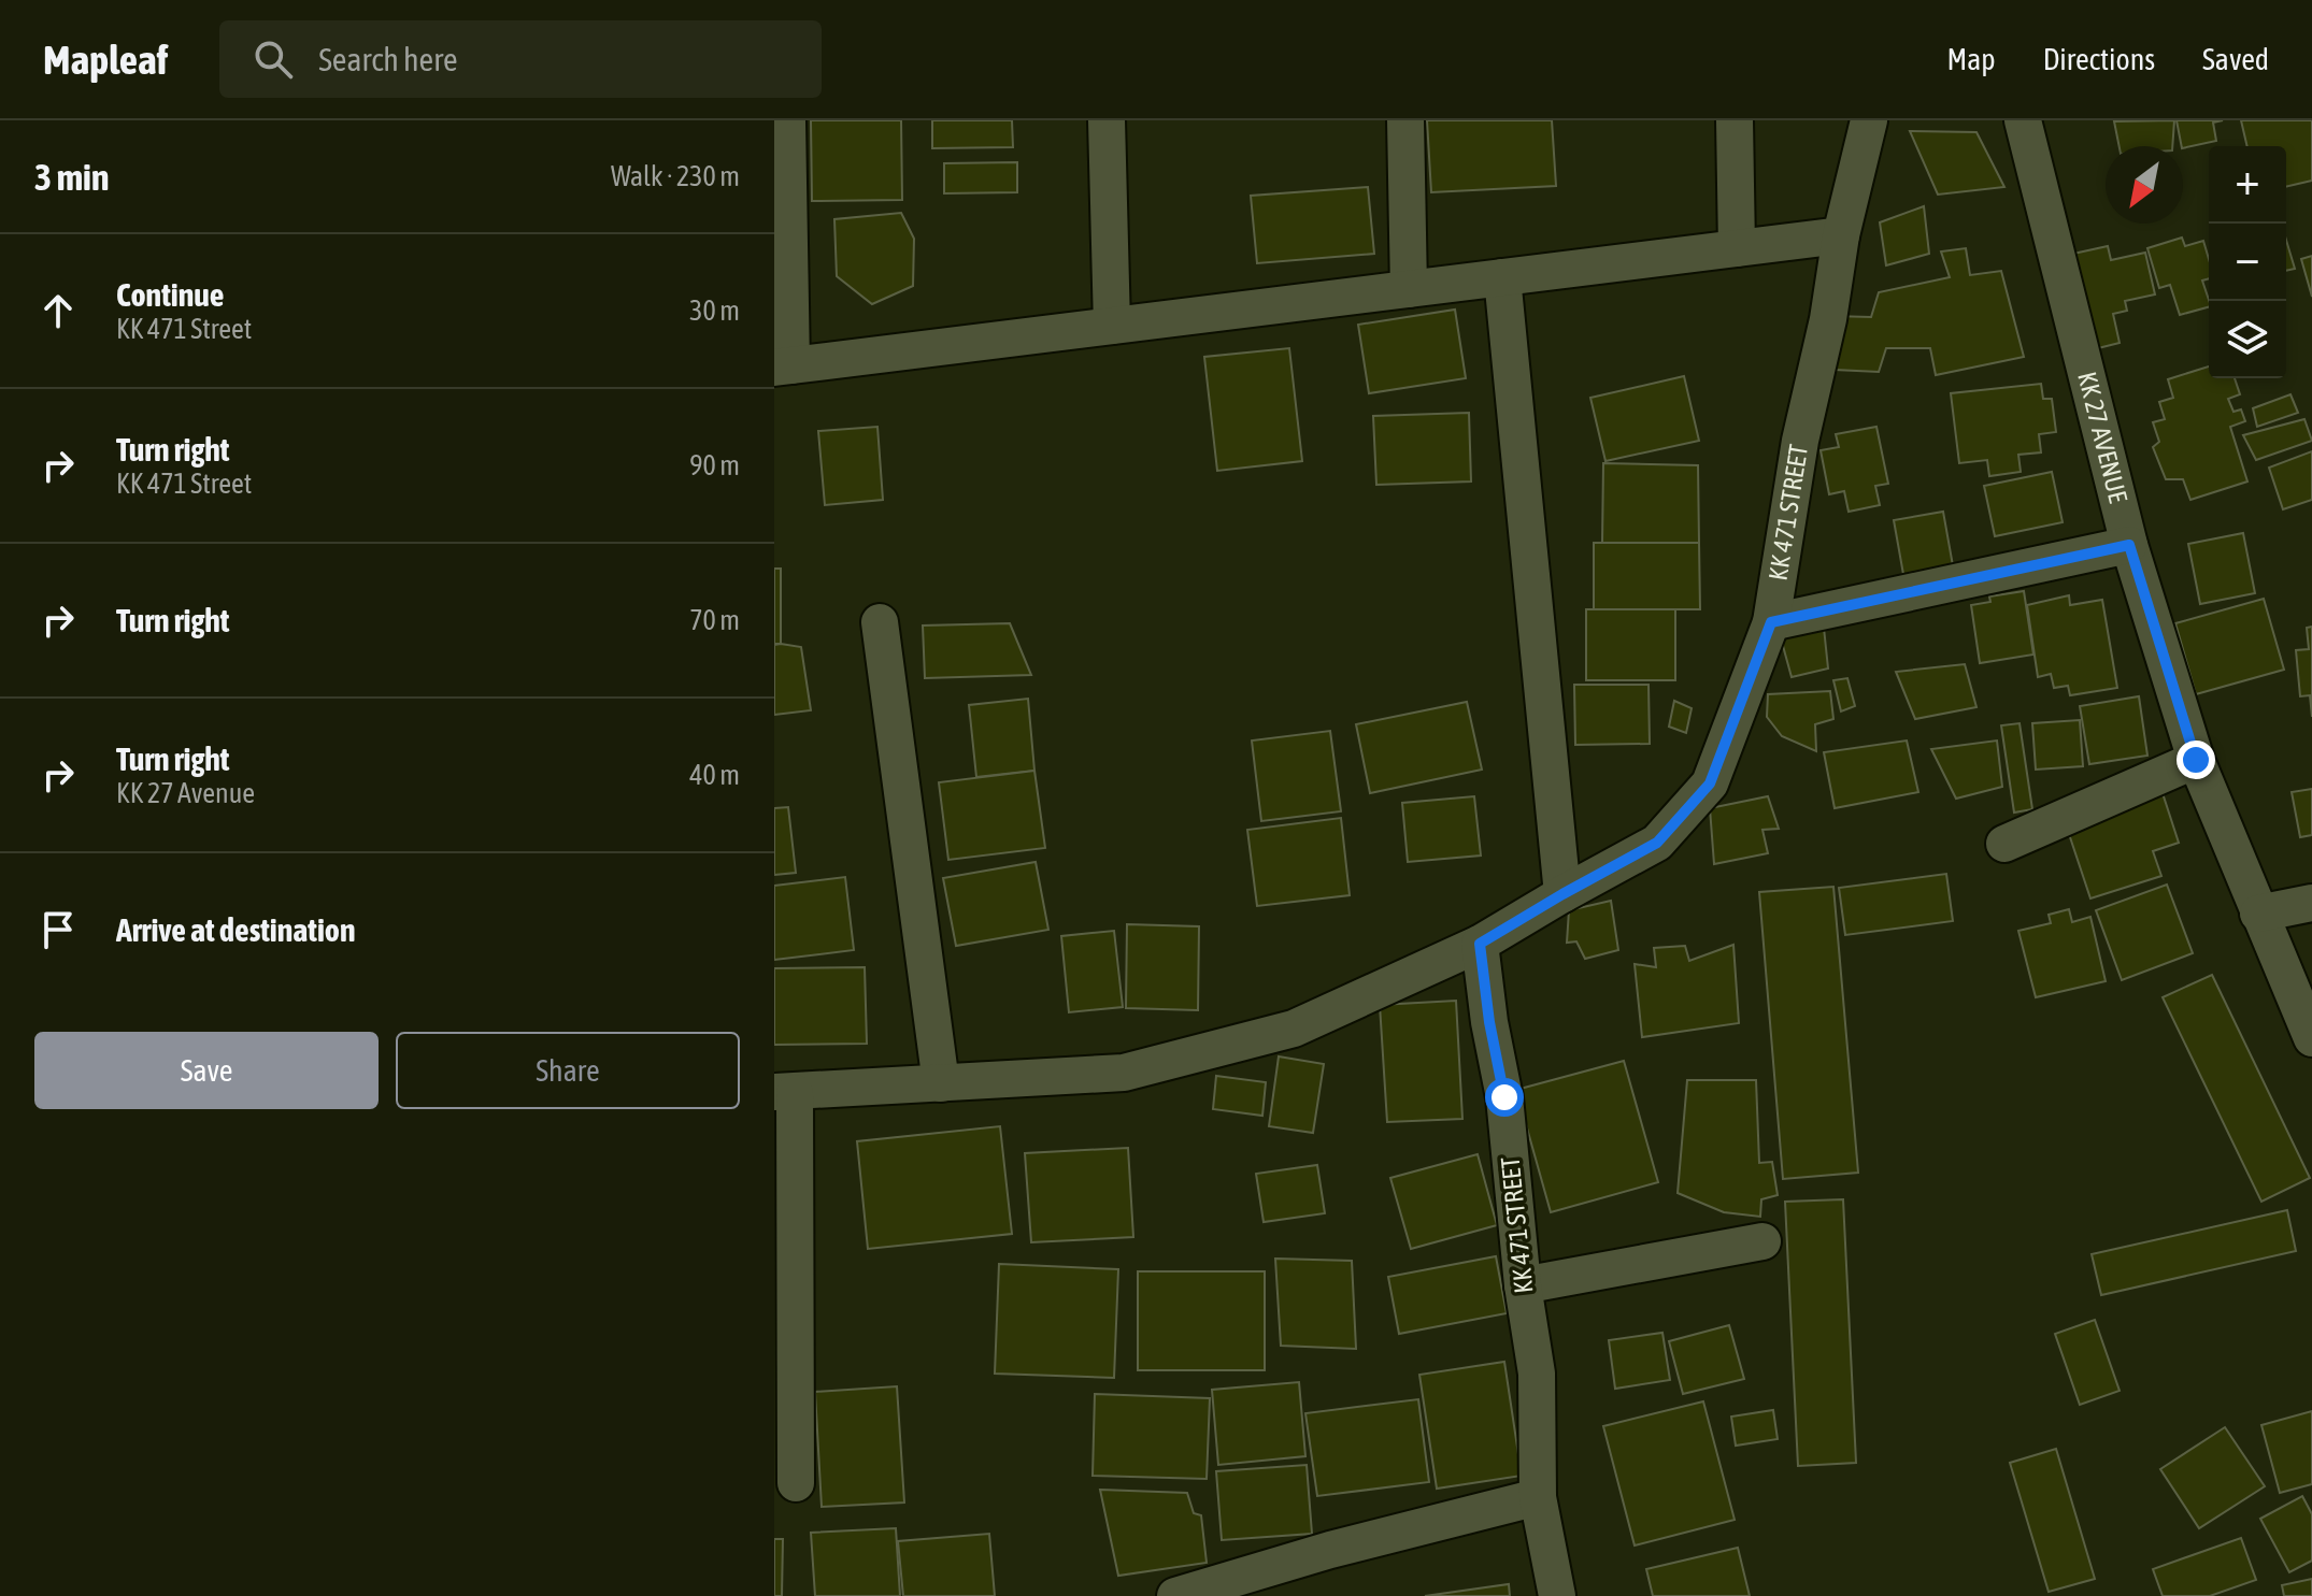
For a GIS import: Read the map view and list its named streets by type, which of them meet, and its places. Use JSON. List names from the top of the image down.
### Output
{
  "streets": {
    "street": ["KK 27 AVENUE", "KK 471 STREET"]
  },
  "north": "bottom left",
  "page": {
    "header": "Mapleaf",
    "search": "Search here",
    "nav": ["Map", "Directions", "Saved"],
    "heading": ["3 min", "Walk · 230 m"],
    "map_buttons": ["+", "−"],
    "list": [
      ["Continue", "KK 471 Street", "30 m"],
      ["Turn right", "KK 471 Street", "90 m"],
      ["Turn right", "70 m"],
      ["Turn right", "KK 27 Avenue", "40 m"],
      "Arrive at destination"
    ],
    "buttons": ["Save", "Share"]
  }
}
